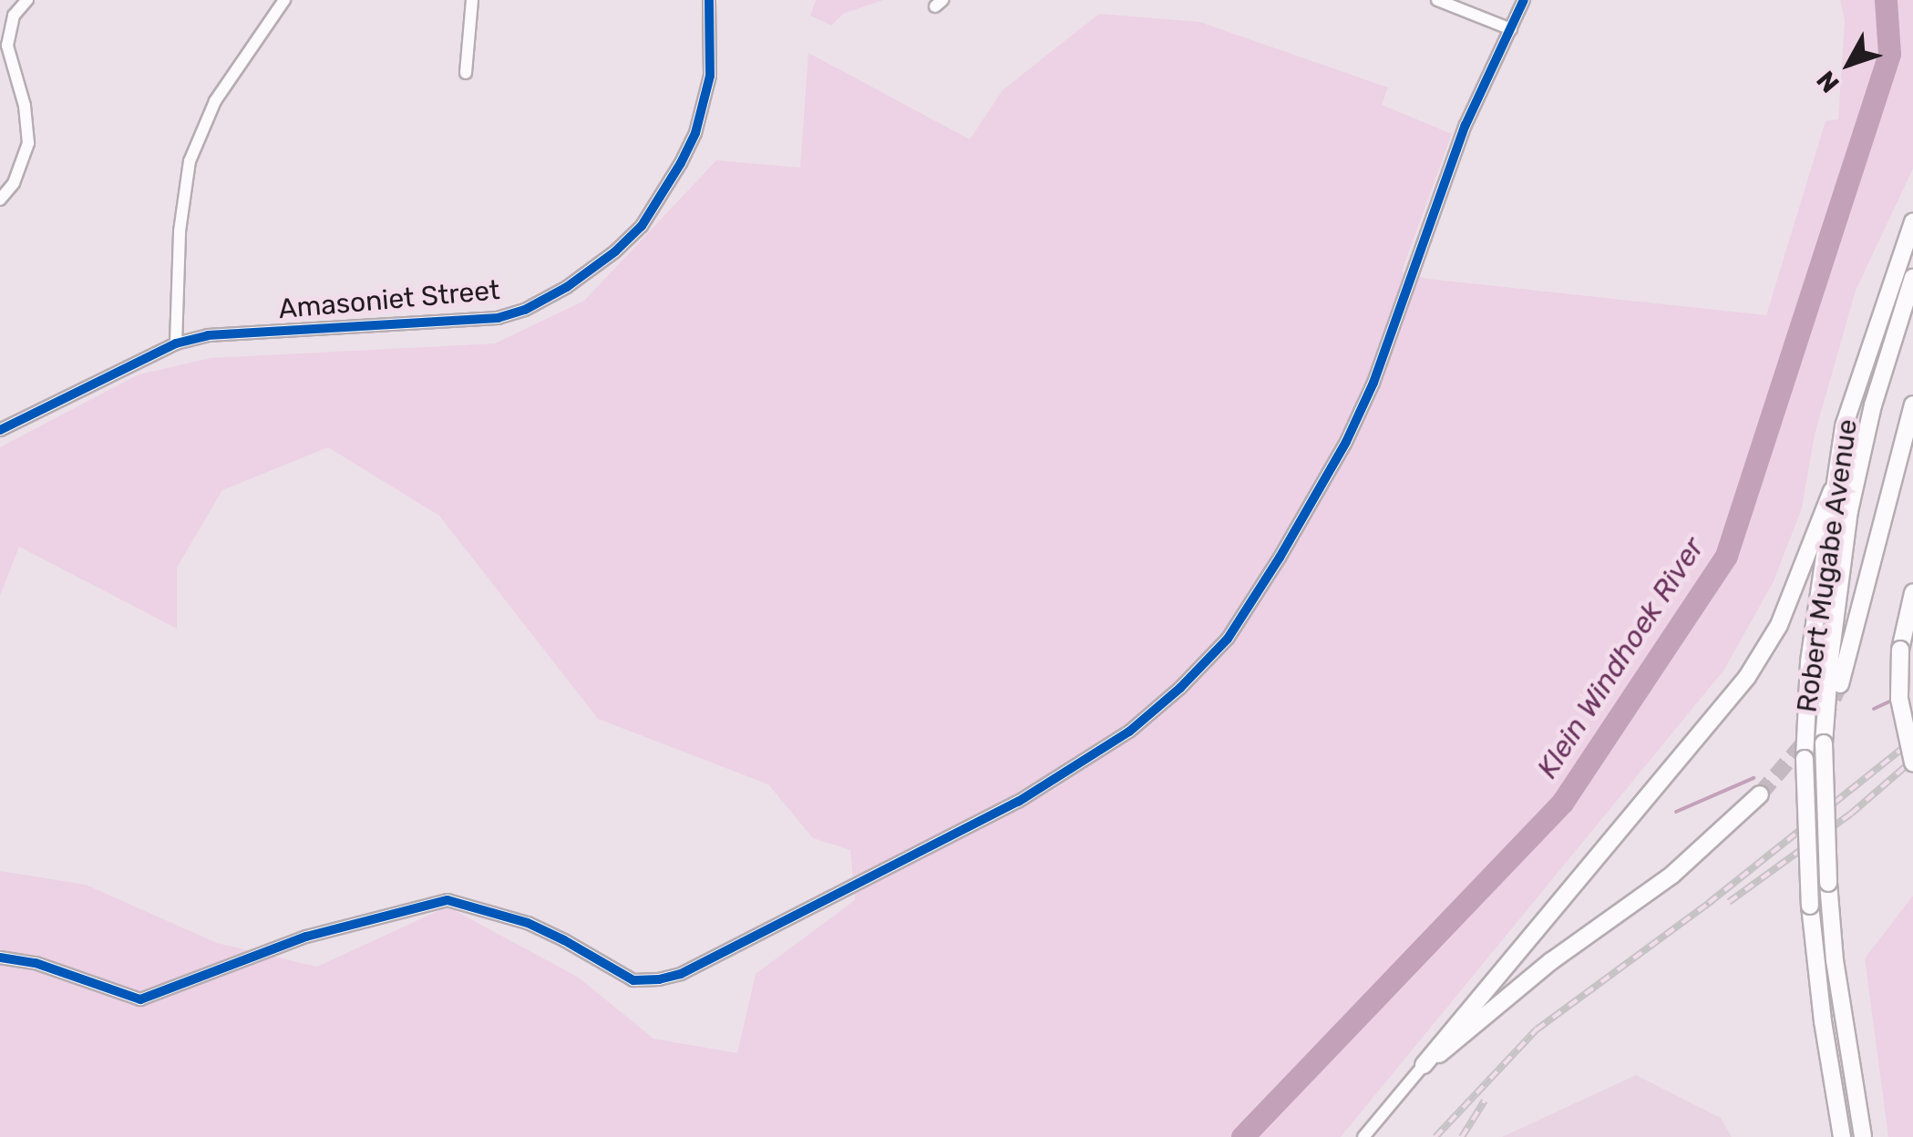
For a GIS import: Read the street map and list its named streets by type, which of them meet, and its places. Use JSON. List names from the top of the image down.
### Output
{
  "streets": {
    "main road": ["Robert Mugabe Avenue"],
    "street": ["Amasoniet Street"]
  },
  "water": ["Klein Windhoek River"],
  "north": "bottom left"
}
